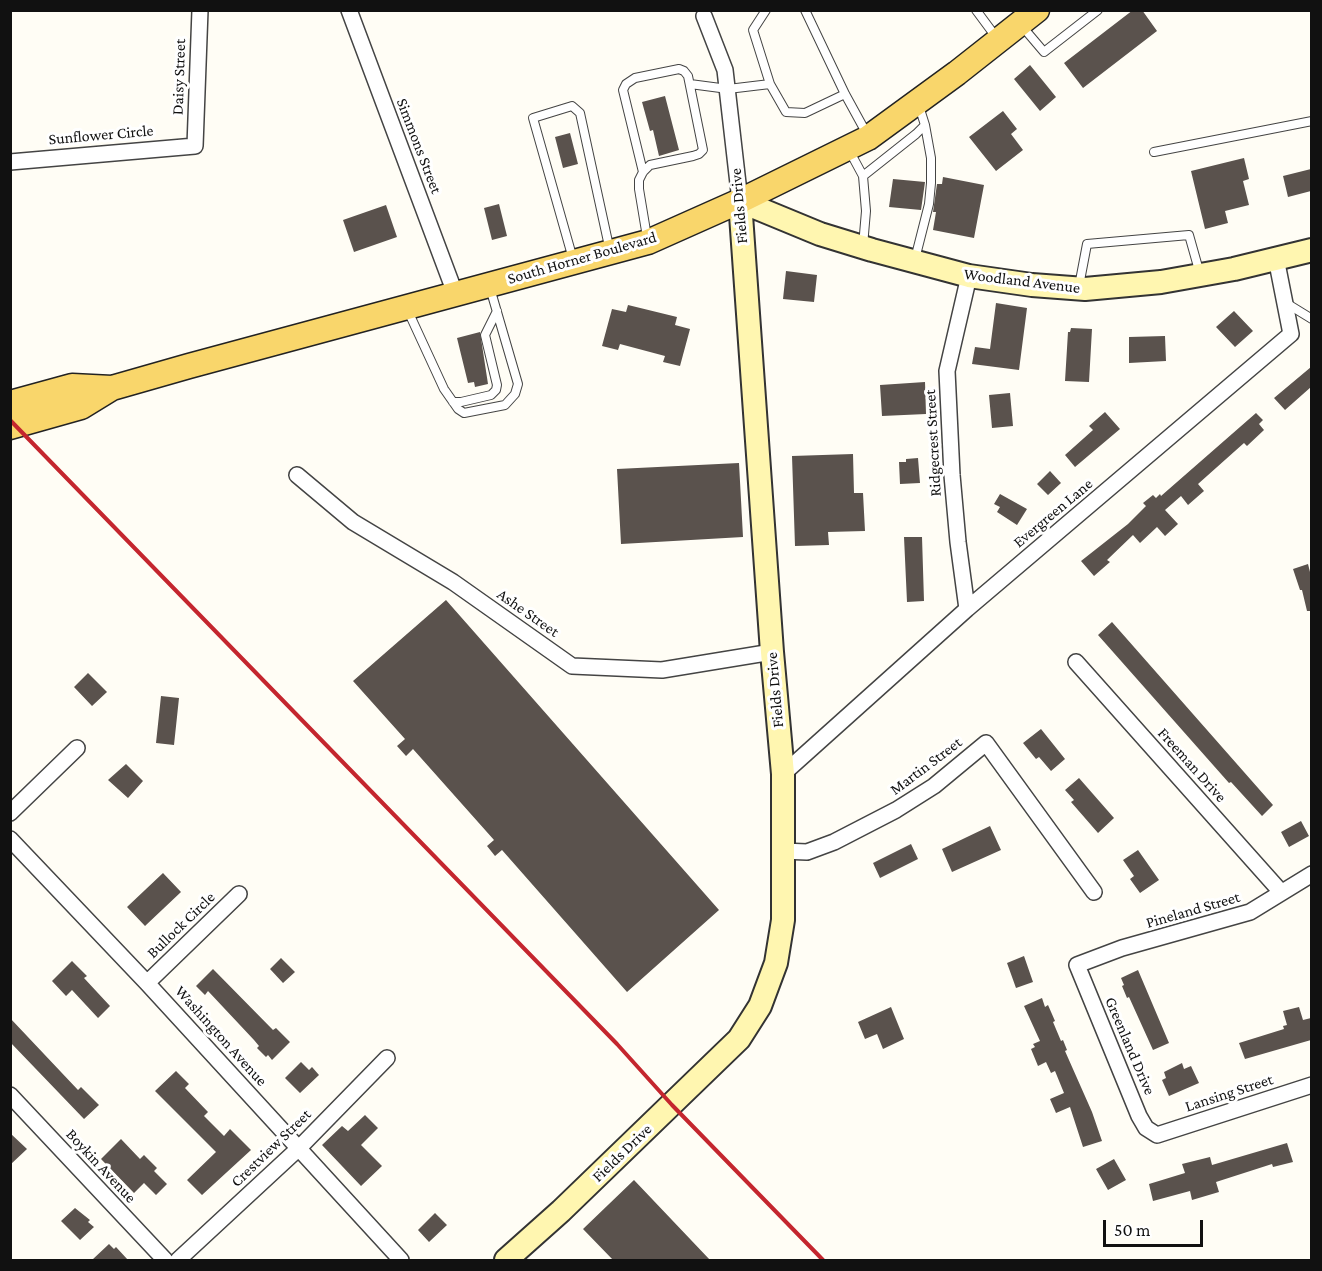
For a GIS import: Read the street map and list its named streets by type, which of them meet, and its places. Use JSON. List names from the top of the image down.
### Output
{
  "streets": {
    "main road": ["South Horner Boulevard"],
    "street": [
      "Daisy Street",
      "Sunflower Circle",
      "Simmons Street",
      "Fields Drive",
      "Woodland Avenue",
      "Ridgecrest Street",
      "Evergreen Lane",
      "Ashe Street",
      "Freeman Drive",
      "Martin Street",
      "Pineland Street",
      "Bullock Circle",
      "Washington Avenue",
      "Greenland Drive",
      "Lansing Street",
      "Crestview Street",
      "Boykin Avenue"
    ]
  },
  "crossings": [
    ["Daisy Street", "Sunflower Circle"],
    ["Simmons Street", "South Horner Boulevard"],
    ["Fields Drive", "South Horner Boulevard"],
    ["Fields Drive", "Woodland Avenue"],
    ["Fields Drive", "Evergreen Lane"],
    ["Fields Drive", "Ashe Street"],
    ["Fields Drive", "Martin Street"],
    ["South Horner Boulevard", "Woodland Avenue"],
    ["Woodland Avenue", "Ridgecrest Street"],
    ["Woodland Avenue", "Evergreen Lane"],
    ["Ridgecrest Street", "Evergreen Lane"],
    ["Freeman Drive", "Pineland Street"],
    ["Pineland Street", "Greenland Drive"],
    ["Bullock Circle", "Washington Avenue"],
    ["Washington Avenue", "Crestview Street"],
    ["Greenland Drive", "Lansing Street"]
  ],
  "scale_bar": "50 m"
}
